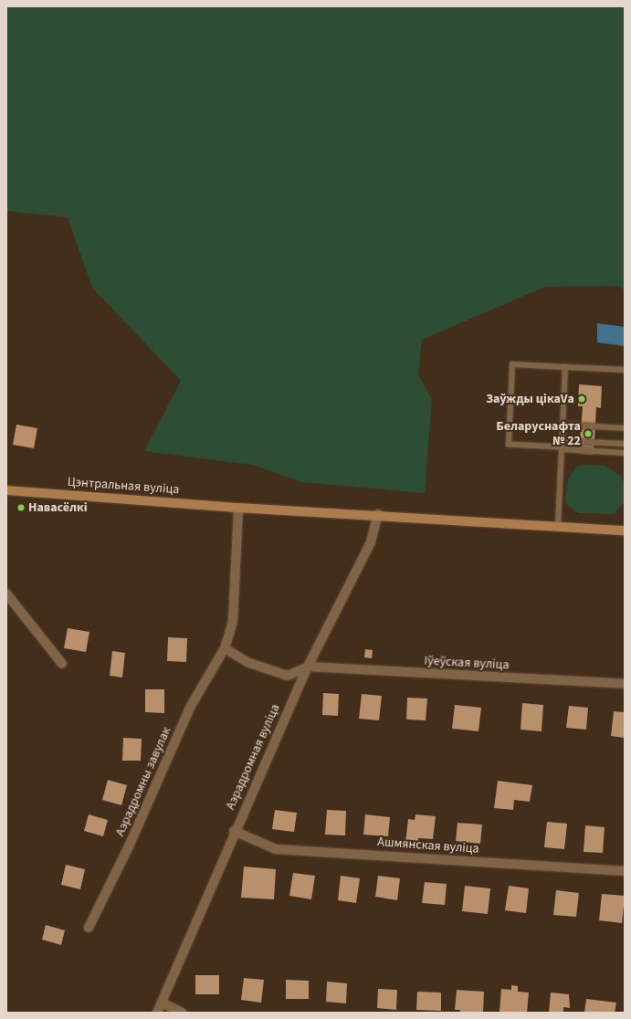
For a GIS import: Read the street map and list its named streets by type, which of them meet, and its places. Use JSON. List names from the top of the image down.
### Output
{
  "streets": {
    "main road": ["Цэнтральная вуліца"],
    "street": [
      "Іўеўская вуліца",
      "Аэрадромная вуліца",
      "Аэрадромны завулак",
      "Ашмянская вуліца"
    ]
  },
  "crossings": [
    ["Цэнтральная вуліца", "Аэрадромная вуліца"],
    ["Цэнтральная вуліца", "Аэрадромны завулак"],
    ["Іўеўская вуліца", "Аэрадромная вуліца"],
    ["Аэрадромная вуліца", "Ашмянская вуліца"]
  ],
  "places": ["Заўжды цікаVа", "Беларуснафта № 22", "Навасёлкі"]
}
